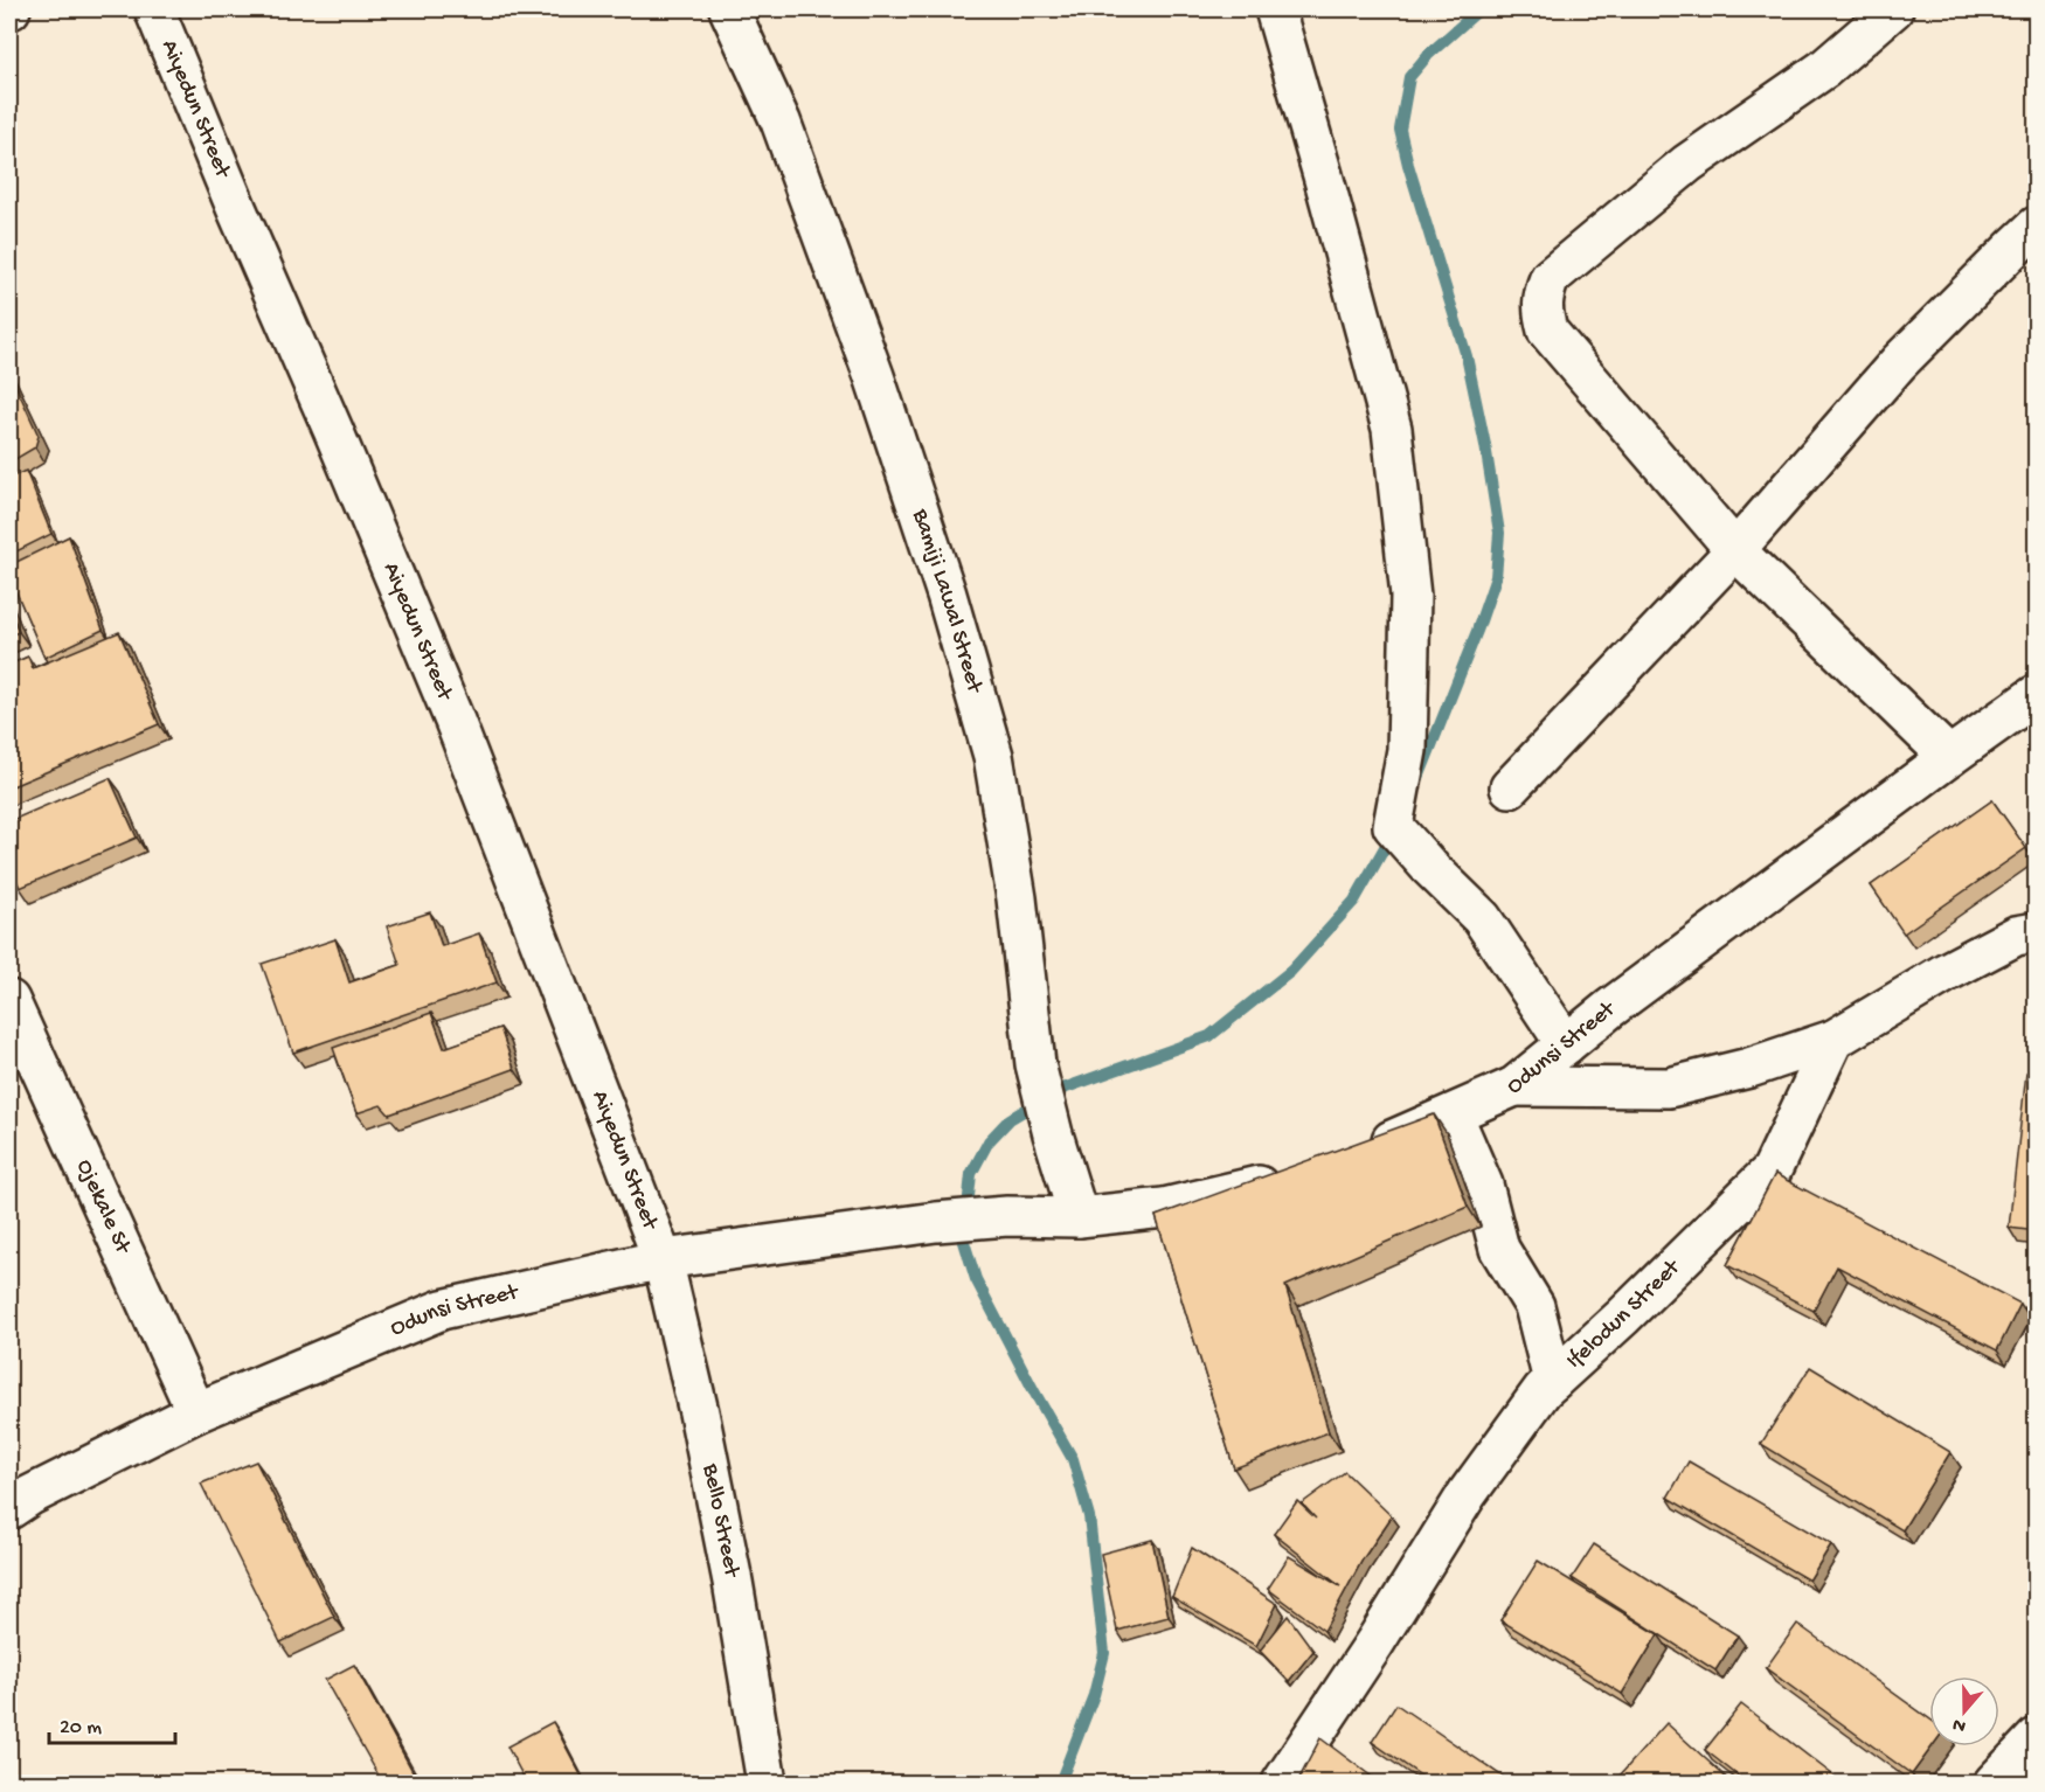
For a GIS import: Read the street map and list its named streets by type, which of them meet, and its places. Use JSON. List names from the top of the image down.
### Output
{
  "streets": {
    "street": [
      "Aiyedun Street",
      "Bamiji Lawal Street",
      "Odunsi Street",
      "Ojekale St",
      "Ifelodun Street",
      "Bello Street"
    ]
  },
  "crossings": [
    ["Aiyedun Street", "Odunsi Street"],
    ["Aiyedun Street", "Bello Street"],
    ["Bamiji Lawal Street", "Odunsi Street"],
    ["Odunsi Street", "Ojekale St"],
    ["Odunsi Street", "Bello Street"]
  ],
  "scale_bar": "20 m",
  "north": "bottom"
}
